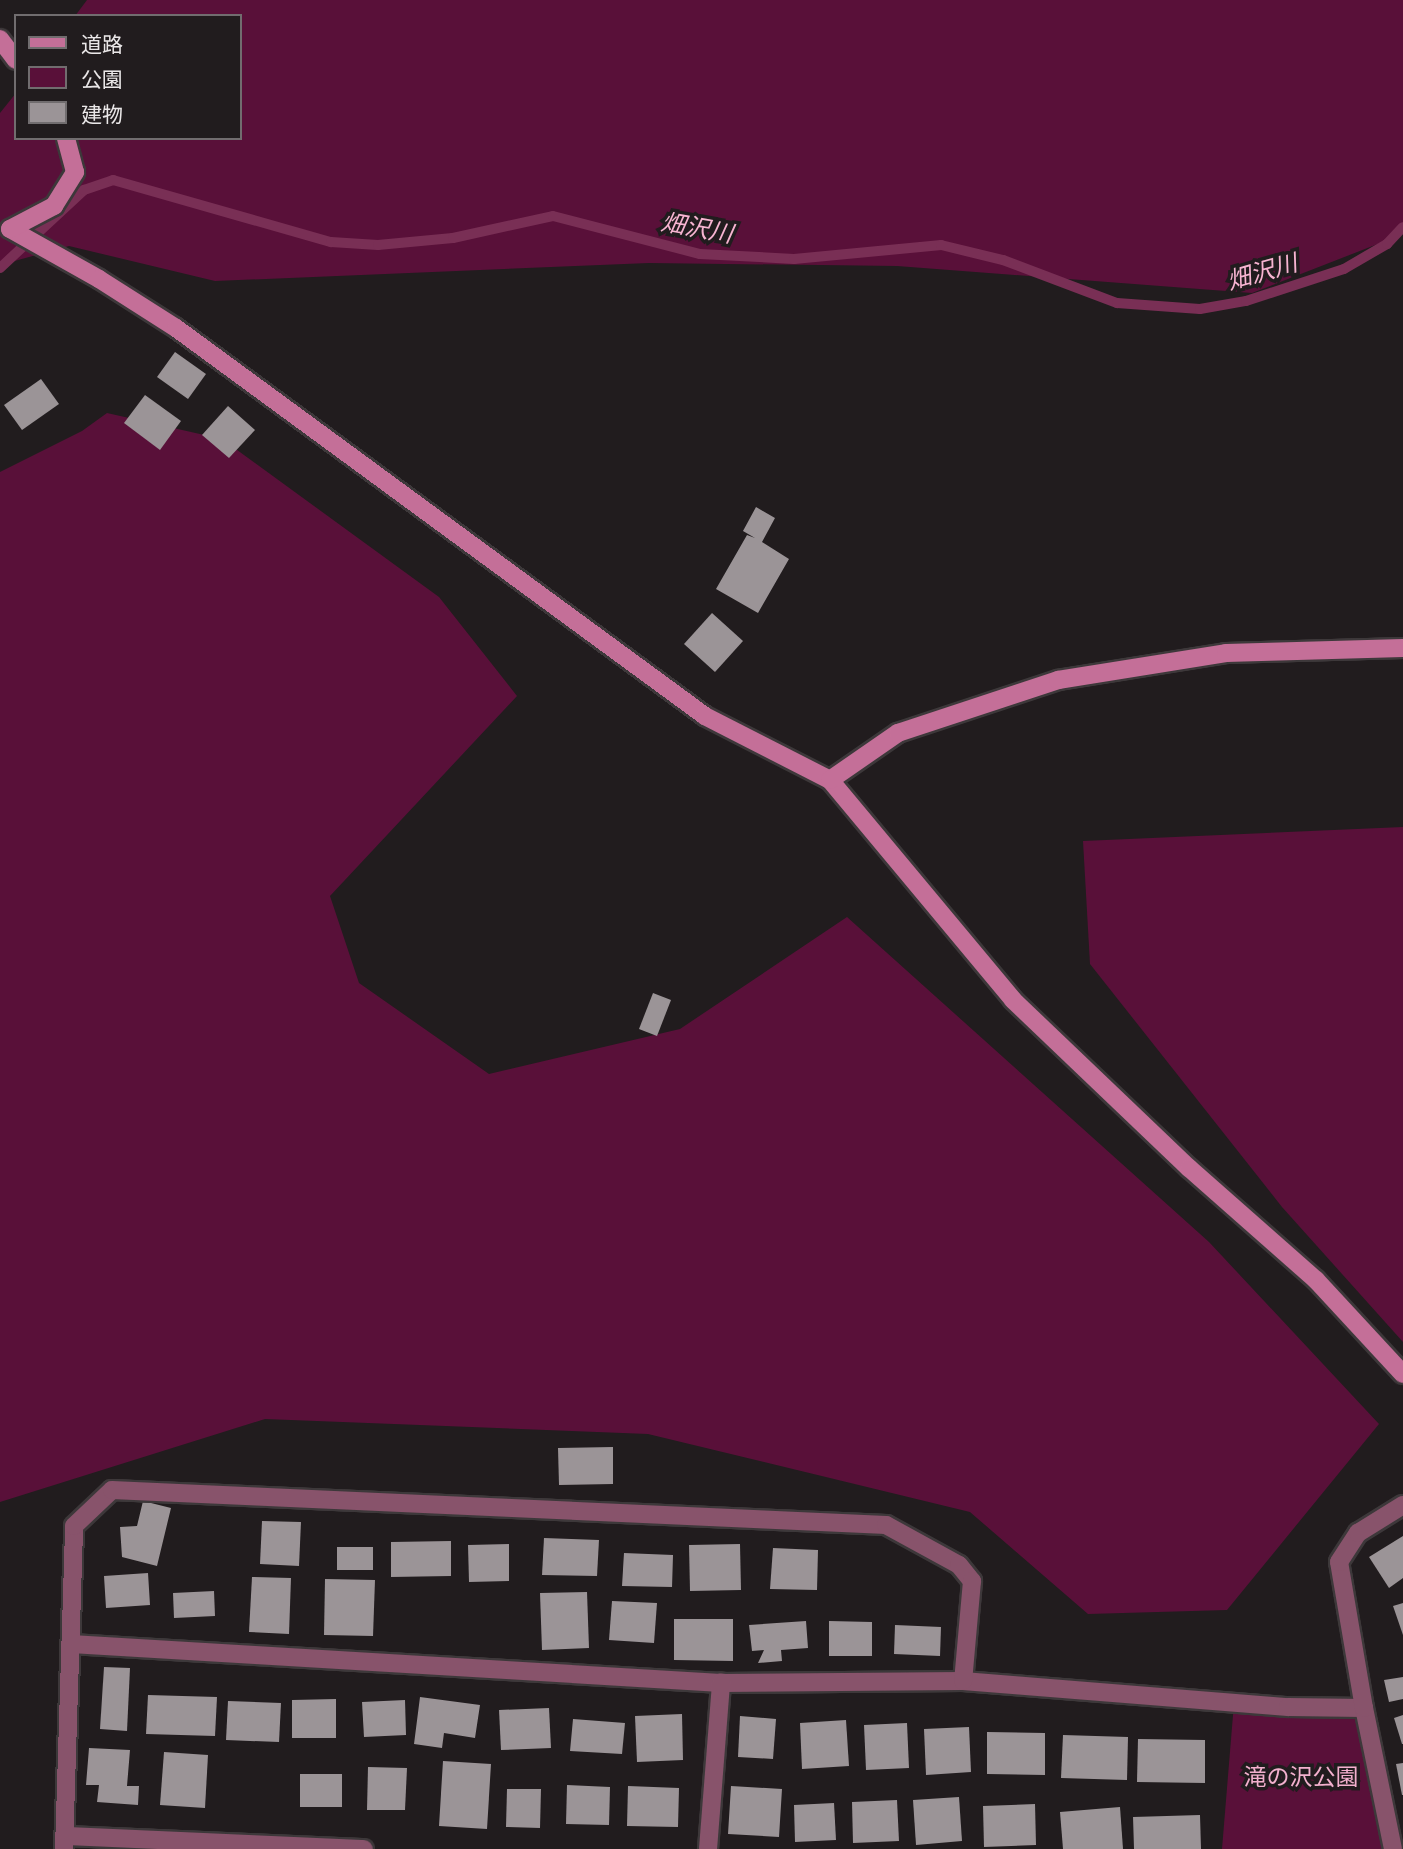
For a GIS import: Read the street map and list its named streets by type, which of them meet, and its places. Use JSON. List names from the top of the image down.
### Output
{
  "water": ["畑沢川"],
  "parks": ["滝の沢公園"],
  "legend": ["道路", "公園", "建物"]
}
